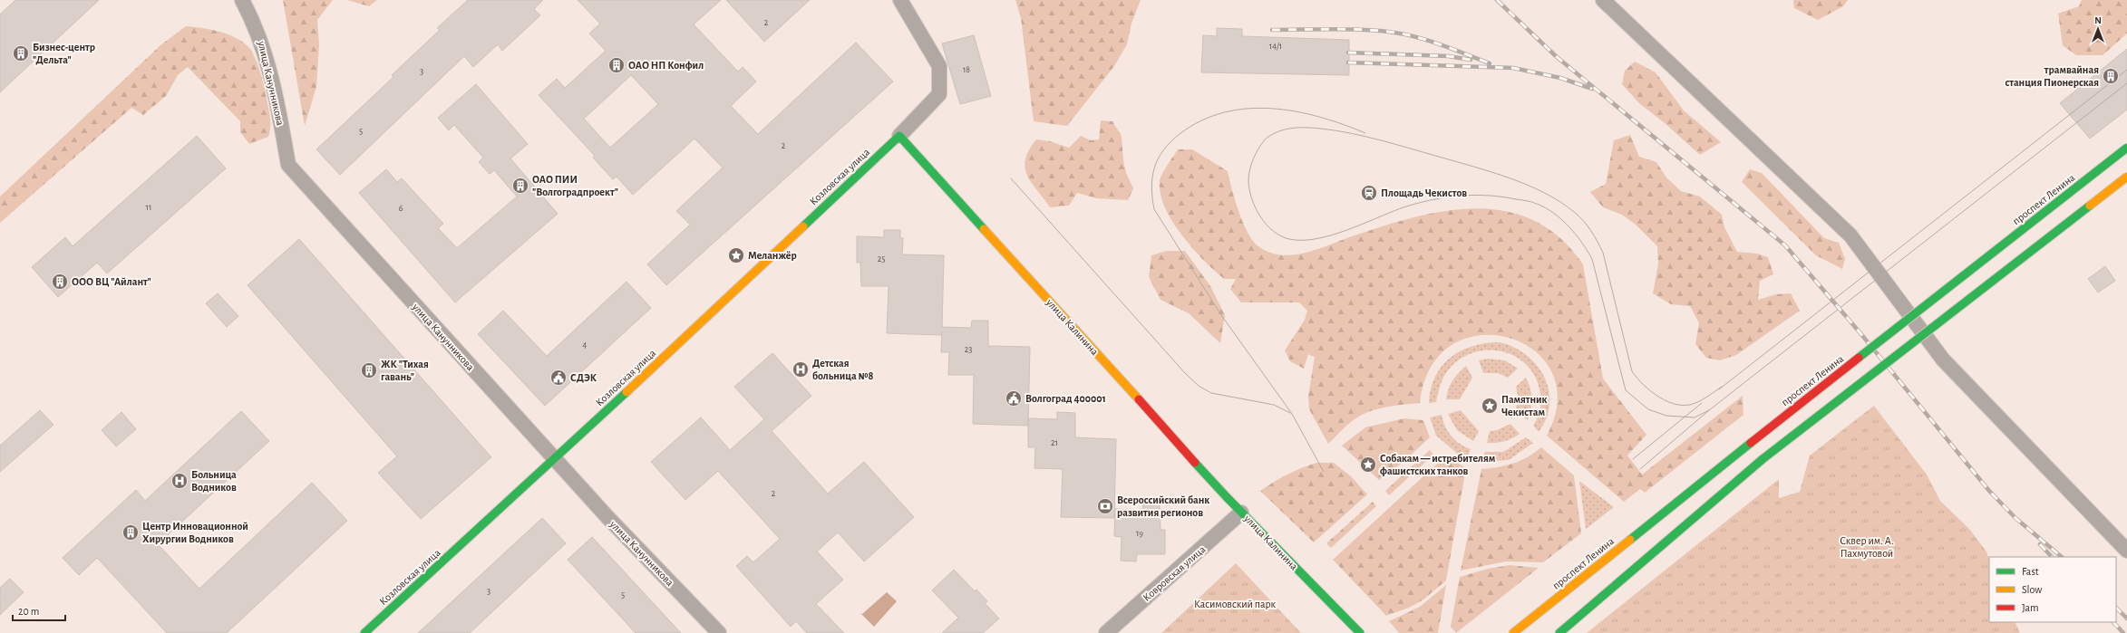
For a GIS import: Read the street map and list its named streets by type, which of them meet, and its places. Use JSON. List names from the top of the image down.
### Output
{
  "streets": {
    "main road": ["Козловская улица", "проспект Ленина", "улица Калинина"],
    "street": ["улица Канунникова", "Ковровская улица"]
  },
  "crossings": [
    ["улица Канунникова", "Козловская улица"],
    ["Козловская улица", "улица Калинина"],
    ["улица Калинина", "Ковровская улица"]
  ],
  "parks": ["Сквер им. А. Пахмутовой", "Касимовский парк"],
  "places": {
    "building": [
      "Бизнес-центр \"Дельта\"",
      "ОАО НП Конфил",
      "трамвайная станция Пионерская",
      "ОАО ПИИ \"Волгоградпроект\"",
      "ООО ВЦ \"Айлант\"",
      "ЖК \"Тихая гавань\"",
      "Центр Инновационной Хирургии Водников"
    ],
    "station": ["Площадь Чекистов"],
    "place": ["Меланжёр", "Памятник Чекистам", "Собакам — истребителям фашистских танков"],
    "hospital": ["Детская больница №8", "Больница Водников"],
    "public building": ["СДЭК", "Волгоград 400001"],
    "bank": ["Всероссийский банк развития регионов"]
  },
  "house_numbers": [
    "2",
    "14/1",
    "18",
    "3",
    "5",
    "2",
    "11",
    "6",
    "25",
    "4",
    "23",
    "21",
    "2",
    "19",
    "3",
    "5"
  ],
  "legend": ["Fast", "Slow", "Jam"],
  "scale_bar": "20 m",
  "north": "top"
}
